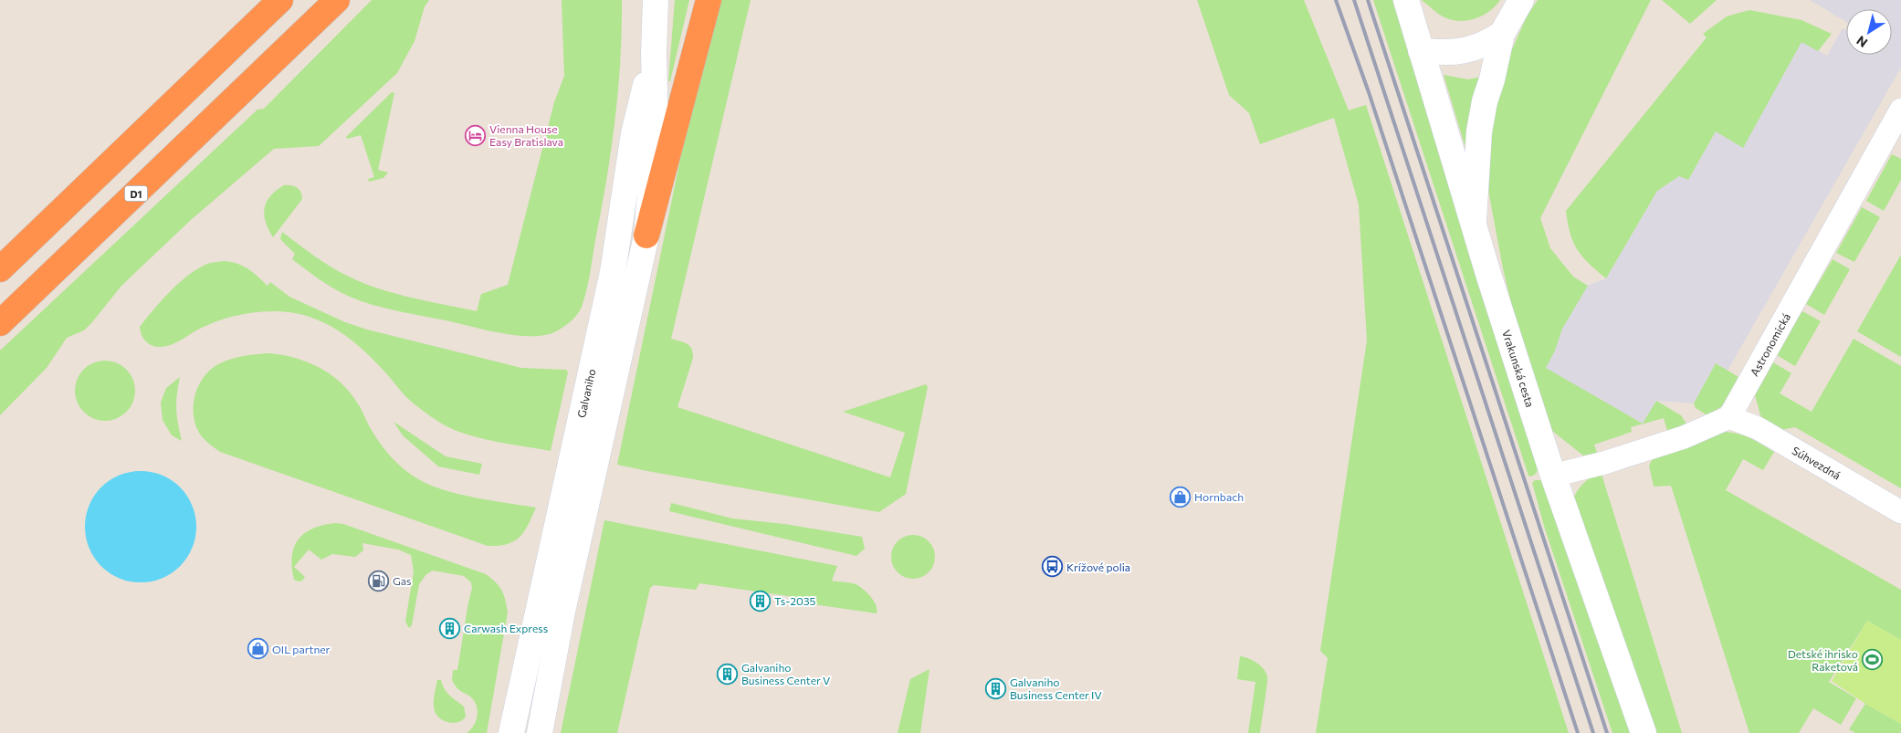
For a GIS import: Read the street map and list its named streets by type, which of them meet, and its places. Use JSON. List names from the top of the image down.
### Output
{
  "streets": {
    "highway": ["D1"],
    "main road": ["Vrakunská cesta", "Galvaniho"],
    "street": ["Astronomická", "Súhvezdná"]
  },
  "crossings": [
    ["Astronomická", "Súhvezdná"]
  ],
  "places": {
    "hotel": ["Vienna House Easy Bratislava"],
    "shop": ["Hornbach", "OIL partner"],
    "bus stop": ["Krížové polia"],
    "fuel station": ["Gas"],
    "building": [
      "Ts-2035",
      "Carwash Express",
      "Galvaniho Business Center V",
      "Galvaniho Business Center IV"
    ],
    "sports": ["Detské ihrisko Raketová"]
  },
  "north": "bottom left"
}
